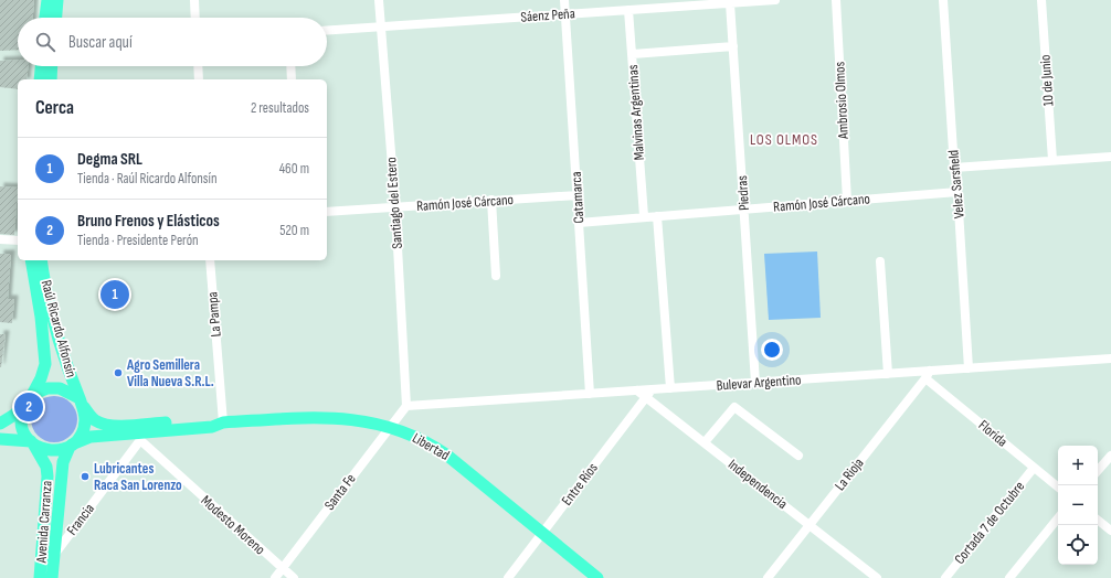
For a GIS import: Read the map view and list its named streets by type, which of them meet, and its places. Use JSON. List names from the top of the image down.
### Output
{
  "streets": {
    "main road": ["Raúl Ricardo Alfonsín", "Libertad", "Avenida Carranza"],
    "street": [
      "Sáenz Peña",
      "10 de Junio",
      "Ambrosio Olmos",
      "Malvinas Argentinas",
      "Velez Sarsfield",
      "Piedras",
      "Catamarca",
      "Santiago del Estero",
      "Ramón José Cárcano",
      "La Pampa",
      "Bulevar Argentino",
      "Florida",
      "La Rioja",
      "Entre Ríos",
      "Independencia",
      "Santa Fe",
      "Francia",
      "Cortada 7 de Octubre",
      "Modesto Moreno"
    ]
  },
  "crossings": [
    ["Sáenz Peña", "Malvinas Argentinas"],
    ["Sáenz Peña", "Piedras"],
    ["Sáenz Peña", "Catamarca"],
    ["Sáenz Peña", "Santiago del Estero"],
    ["Ambrosio Olmos", "Ramón José Cárcano"],
    ["Malvinas Argentinas", "Ramón José Cárcano"],
    ["Velez Sarsfield", "Ramón José Cárcano"],
    ["Velez Sarsfield", "Bulevar Argentino"],
    ["Piedras", "Ramón José Cárcano"],
    ["Piedras", "Bulevar Argentino"],
    ["Catamarca", "Ramón José Cárcano"],
    ["Catamarca", "Independencia"],
    ["Santiago del Estero", "Ramón José Cárcano"],
    ["Santiago del Estero", "Santa Fe"],
    ["La Pampa", "Libertad"],
    ["Raúl Ricardo Alfonsín", "Libertad"],
    ["Raúl Ricardo Alfonsín", "Avenida Carranza"],
    ["Bulevar Argentino", "Florida"],
    ["Bulevar Argentino", "La Rioja"],
    ["Bulevar Argentino", "Entre Ríos"],
    ["Bulevar Argentino", "Independencia"],
    ["Florida", "La Rioja"],
    ["Florida", "Cortada 7 de Octubre"],
    ["Libertad", "Entre Ríos"],
    ["Libertad", "Santa Fe"],
    ["Libertad", "Francia"],
    ["Libertad", "Avenida Carranza"],
    ["Libertad", "Modesto Moreno"],
    ["La Rioja", "Independencia"],
    ["Entre Ríos", "Independencia"],
    ["Santa Fe", "Modesto Moreno"],
    ["Francia", "Avenida Carranza"],
    ["Francia", "Modesto Moreno"]
  ],
  "districts": ["LOS OLMOS"],
  "places": ["Agro Semillera Villa Nueva S.R.L.", "Lubricantes Raca San Lorenzo"],
  "page": {
    "search": "Buscar aquí",
    "heading": ["Cerca", "2 resultados"],
    "list": [
      {
        "mark": "1",
        "name": "Degma SRL",
        "note": "Tienda · Raúl Ricardo Alfonsín",
        "value": "460 m"
      },
      {
        "mark": "2",
        "name": "Bruno Frenos y Elásticos",
        "note": "Tienda · Presidente Perón",
        "value": "520 m"
      }
    ],
    "pins": ["1", "2"],
    "map_buttons": ["+", "−"]
  }
}
